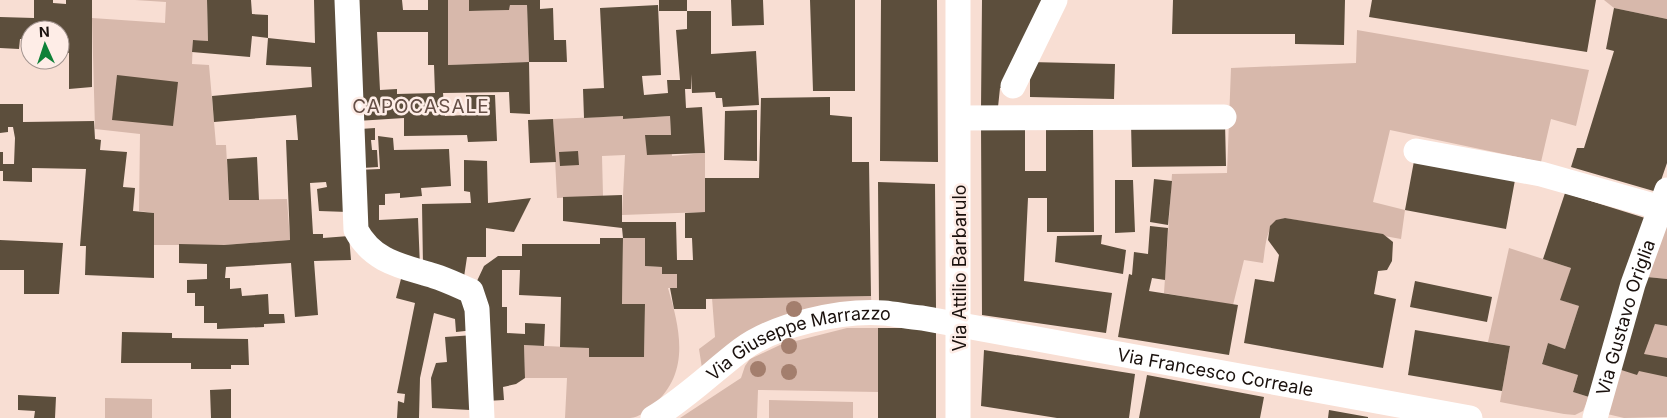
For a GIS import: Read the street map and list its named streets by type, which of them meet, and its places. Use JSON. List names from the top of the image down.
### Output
{
  "streets": {
    "street": [
      "Via Attilio Barbarulo",
      "Via Gustavo Origlia",
      "Via Giuseppe Marrazzo",
      "Via Francesco Correale"
    ]
  },
  "crossings": [
    ["Via Attilio Barbarulo", "Via Giuseppe Marrazzo"],
    ["Via Attilio Barbarulo", "Via Francesco Correale"],
    ["Via Giuseppe Marrazzo", "Via Francesco Correale"]
  ],
  "districts": ["CAPOCASALE"],
  "north": "top"
}
